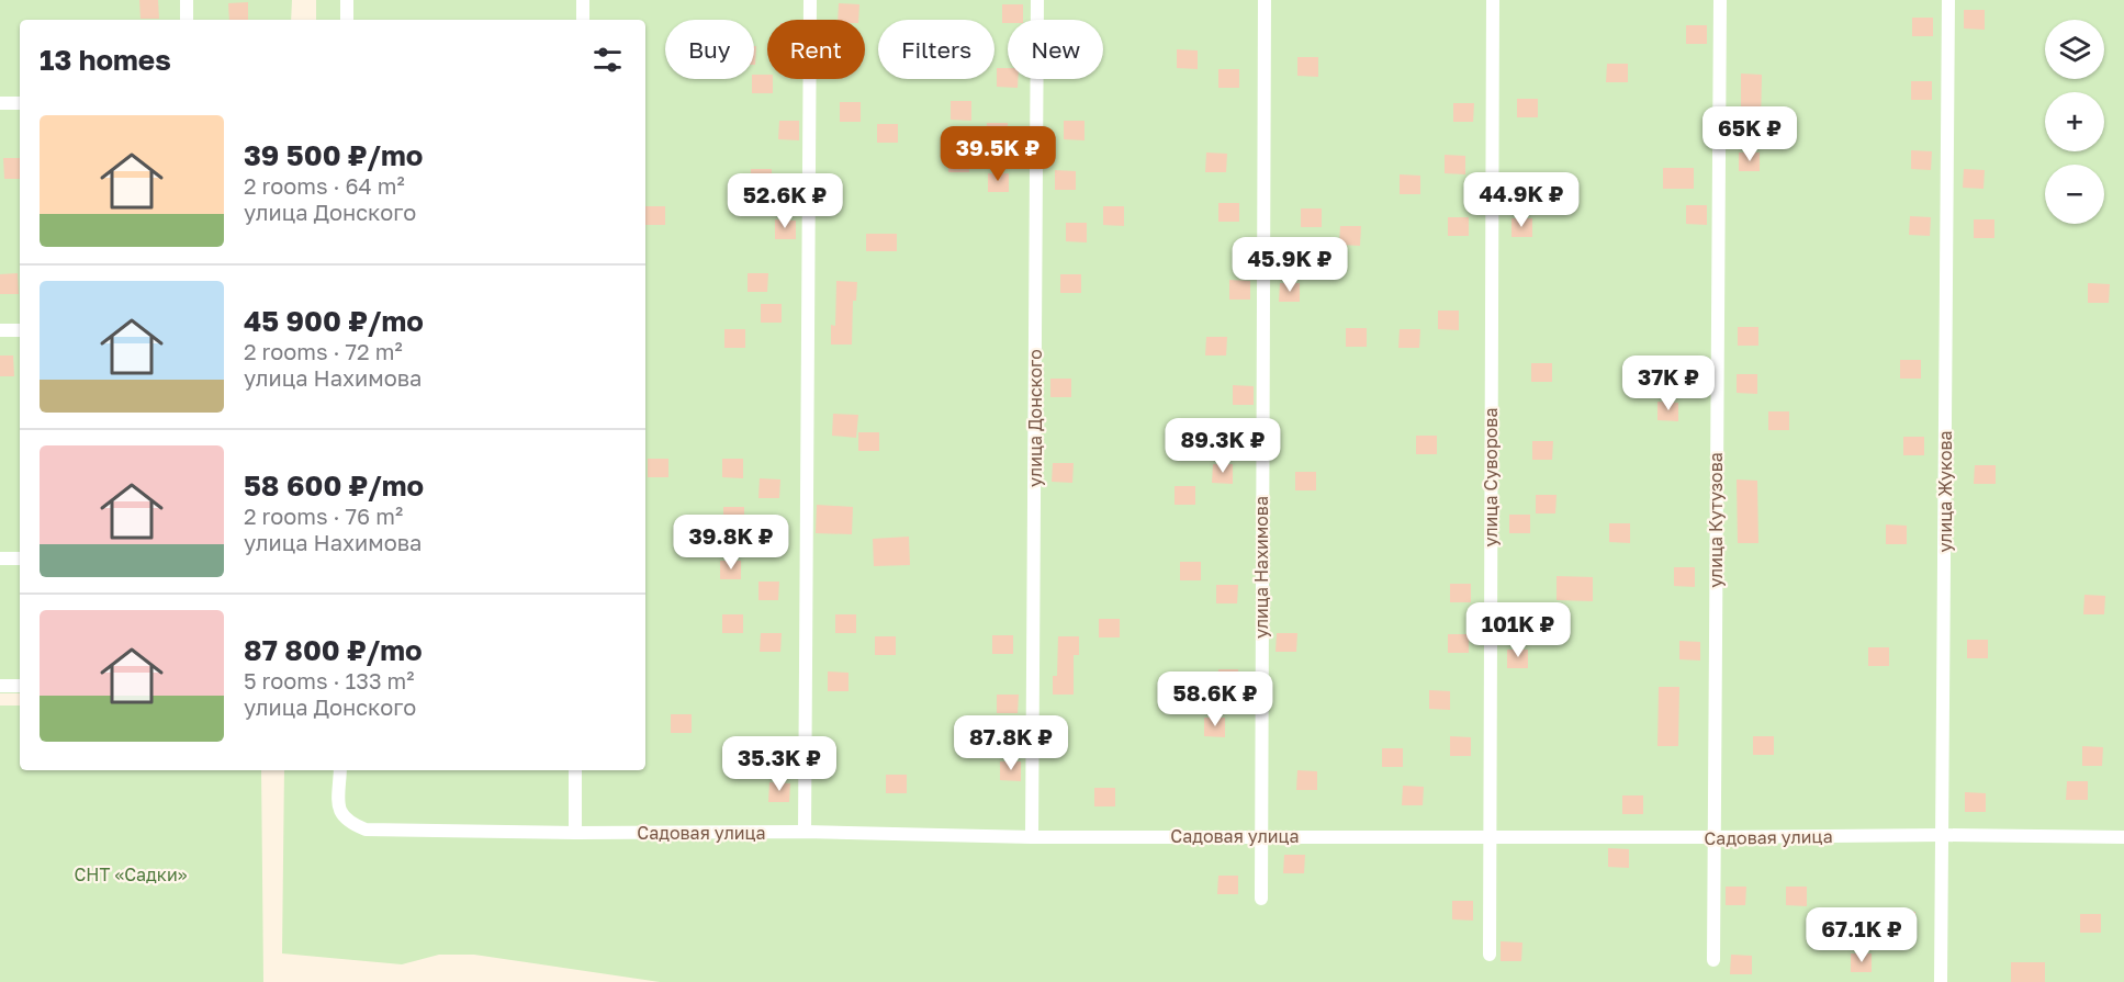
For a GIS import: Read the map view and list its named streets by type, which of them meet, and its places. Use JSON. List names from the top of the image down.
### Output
{
  "streets": {
    "street": [
      "улица Донского",
      "улица Суворова",
      "улица Жукова",
      "улица Кутузова",
      "улица Нахимова",
      "Садовая улица"
    ]
  },
  "crossings": [
    ["улица Донского", "Садовая улица"],
    ["улица Суворова", "Садовая улица"],
    ["улица Жукова", "Садовая улица"],
    ["улица Кутузова", "Садовая улица"],
    ["улица Нахимова", "Садовая улица"]
  ],
  "parks": ["СНТ «Садки»"],
  "page": {
    "map_buttons": ["+", "−"],
    "chip": [
      "Buy",
      "Rent",
      "Filters",
      "New"
    ],
    "heading": "13 homes",
    "list": [
      {
        "name": "39 500 ₽/mo",
        "note": "2 rooms · 64 m² · улица Донского"
      },
      {
        "name": "45 900 ₽/mo",
        "note": "2 rooms · 72 m² · улица Нахимова"
      },
      {
        "name": "58 600 ₽/mo",
        "note": "2 rooms · 76 m² · улица Нахимова"
      },
      {
        "name": "87 800 ₽/mo",
        "note": "5 rooms · 133 m² · улица Донского"
      }
    ],
    "price": [
      "65K ₽",
      "39.5K ₽",
      "44.9K ₽",
      "52.6K ₽",
      "45.9K ₽",
      "37K ₽",
      "89.3K ₽",
      "39.8K ₽",
      "101K ₽",
      "58.6K ₽",
      "87.8K ₽",
      "35.3K ₽",
      "67.1K ₽"
    ]
  }
}
